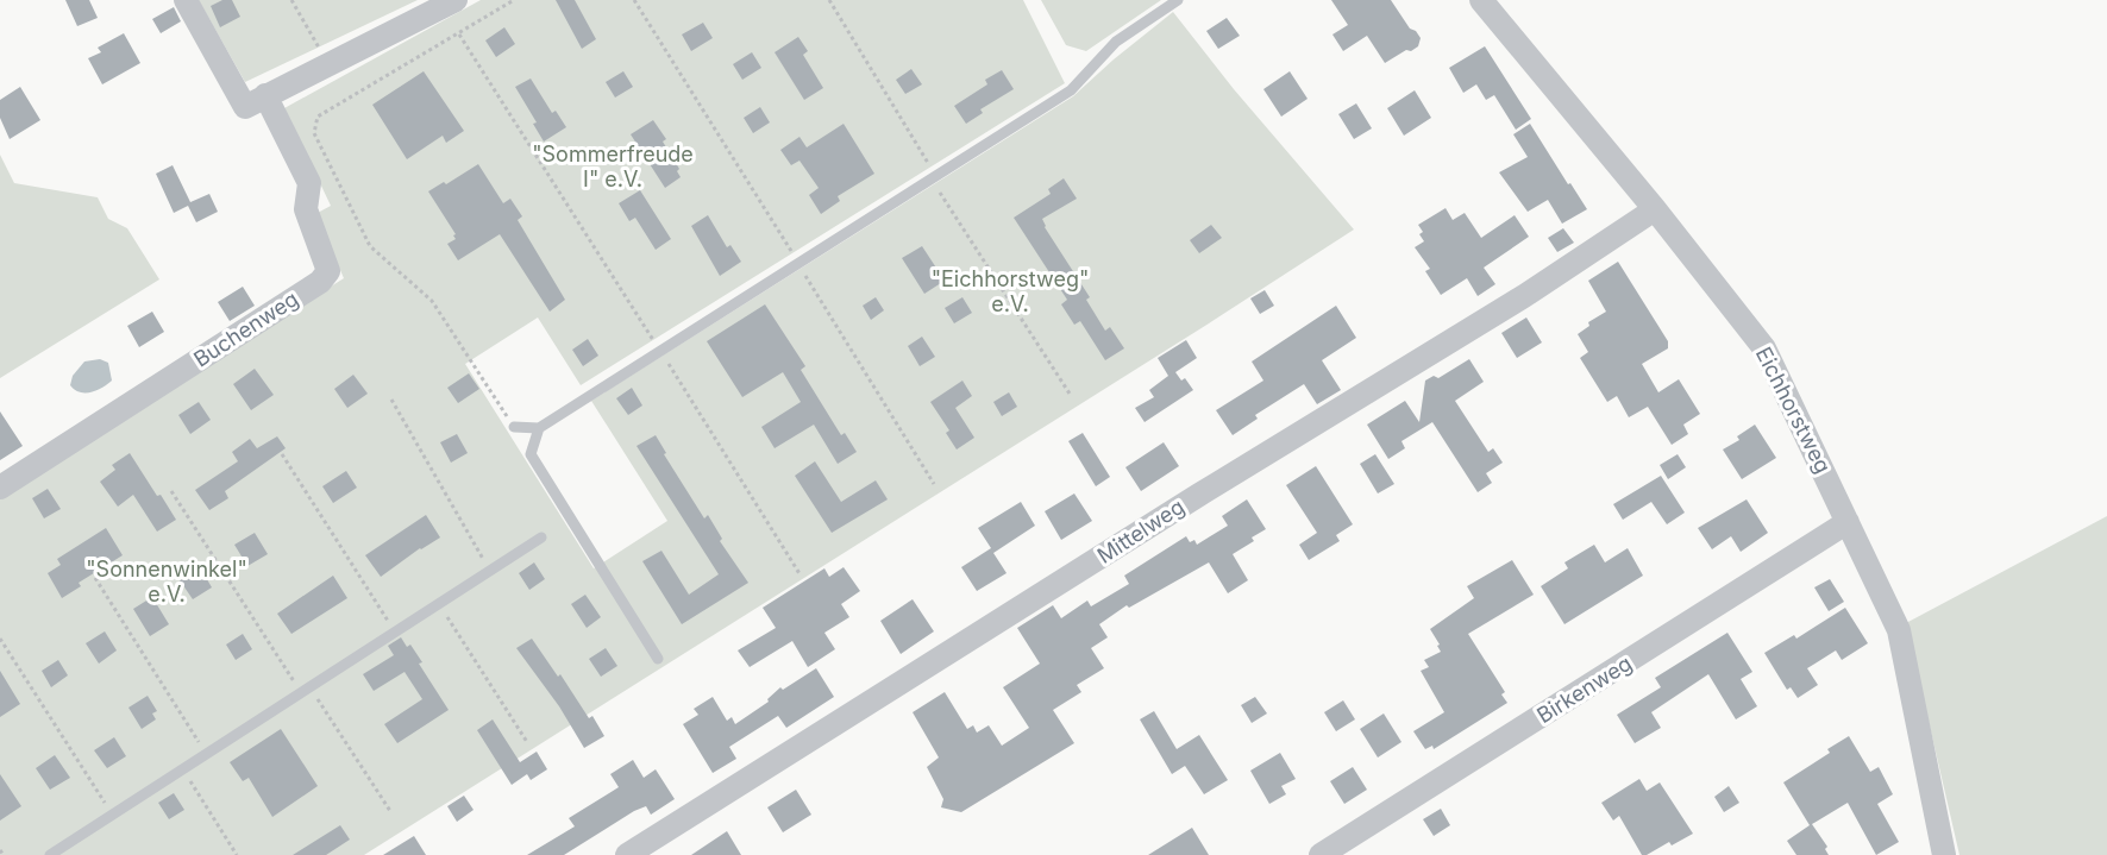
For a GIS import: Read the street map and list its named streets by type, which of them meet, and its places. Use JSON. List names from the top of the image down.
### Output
{
  "streets": {
    "street": [
      "Buchenweg",
      "Eichhorstweg",
      "Mittelweg",
      "Birkenweg"
    ]
  },
  "crossings": [
    ["Eichhorstweg", "Mittelweg"],
    ["Eichhorstweg", "Birkenweg"]
  ],
  "parks": ["\"Sommerfreude I\" e.V.", "\"Eichhorstweg\" e.V.", "\"Sonnenwinkel\" e.V."]
}
